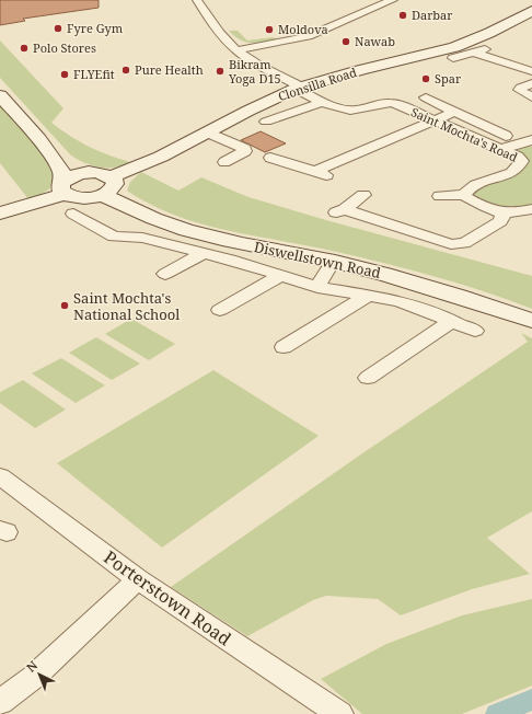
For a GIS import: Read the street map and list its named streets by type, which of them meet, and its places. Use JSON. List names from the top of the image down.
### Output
{
  "streets": {
    "street": [
      "Clonsilla Road",
      "Saint Mochta's Road",
      "Diswellstown Road",
      "Porterstown Road"
    ]
  },
  "crossings": [
    ["Clonsilla Road", "Saint Mochta's Road"],
    ["Clonsilla Road", "Diswellstown Road"]
  ],
  "places": [
    "Darbar",
    "Fyre Gym",
    "Moldova",
    "Nawab",
    "Polo Stores",
    "Pure Health",
    "Bikram Yoga D15",
    "FLYEfit",
    "Spar",
    "Saint Mochta's National School"
  ],
  "north": "top left"
}
